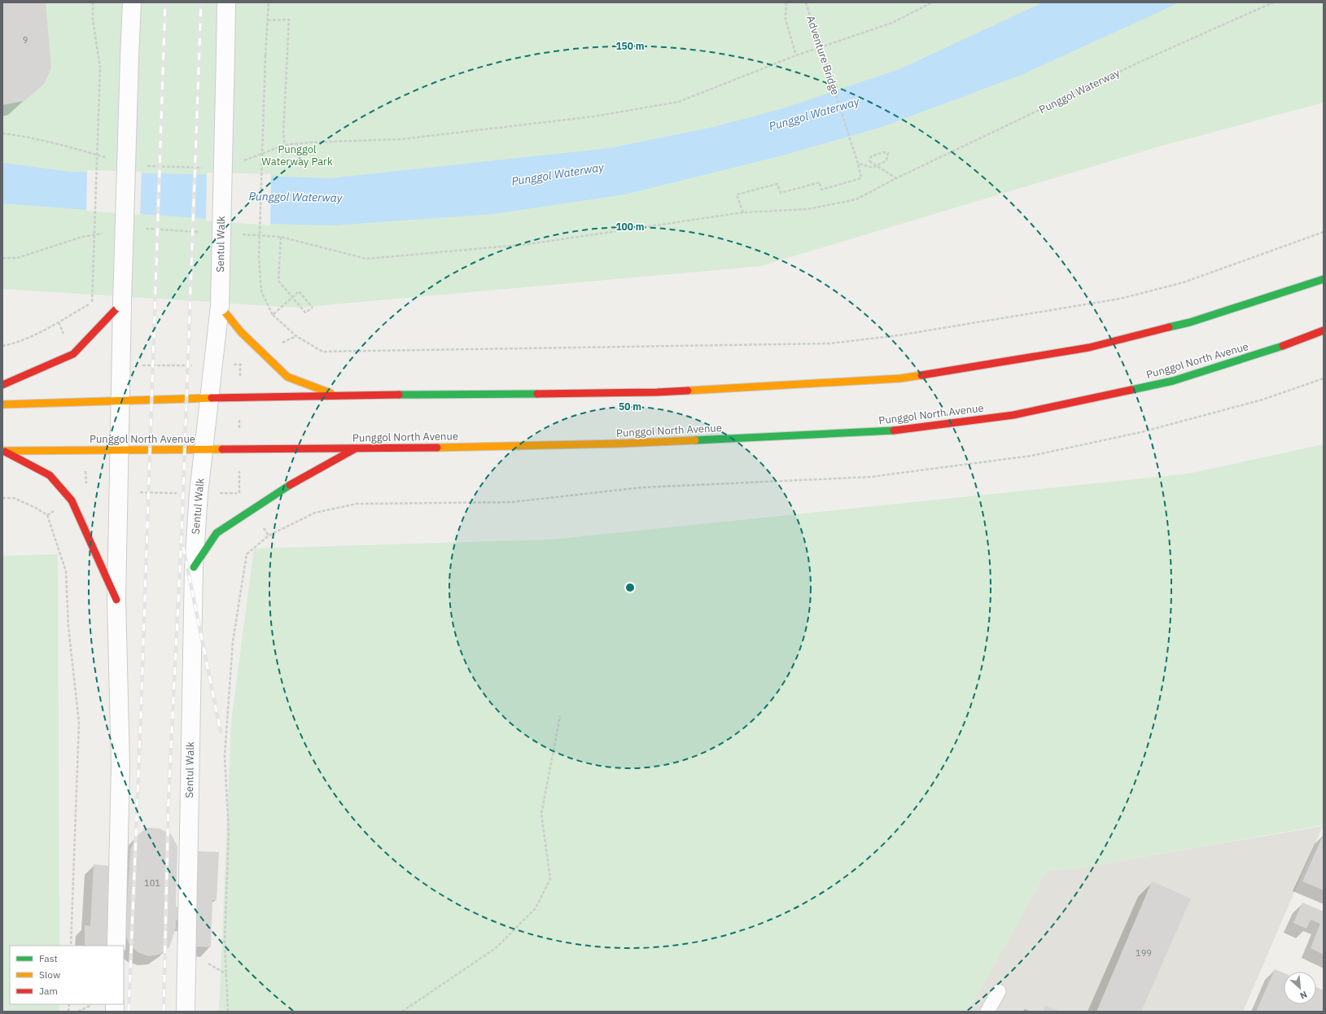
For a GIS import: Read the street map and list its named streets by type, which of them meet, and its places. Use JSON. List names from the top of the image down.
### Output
{
  "streets": {
    "main road": ["Punggol North Avenue"],
    "street": ["Sentul Walk"],
    "path": ["Adventure Bridge", "Punggol Waterway"]
  },
  "crossings": [
    ["Adventure Bridge", "Punggol Waterway"],
    ["Sentul Walk", "Punggol North Avenue"]
  ],
  "water": ["Punggol Waterway"],
  "parks": ["Punggol Waterway Park"],
  "house_numbers": ["9", "101", "199"],
  "legend": ["Fast", "Slow", "Jam"],
  "north": "bottom right",
  "rings": ["150 m", "100 m", "50 m"]
}
